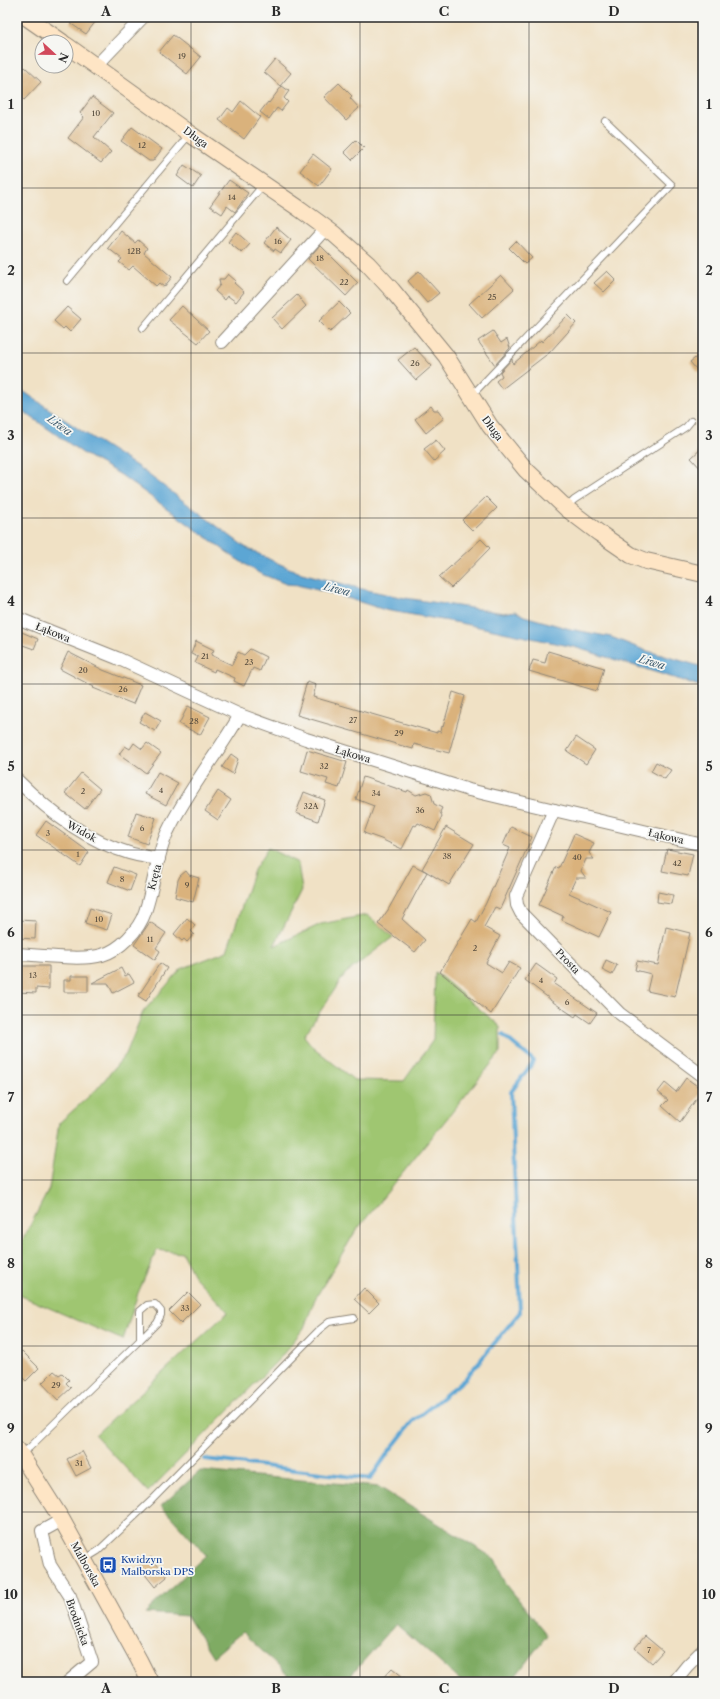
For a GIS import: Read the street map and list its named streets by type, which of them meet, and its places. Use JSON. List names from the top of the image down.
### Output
{
  "streets": {
    "street": [
      "Długa",
      "Łąkowa",
      "Widok",
      "Kręta",
      "Prosta",
      "Malborska",
      "Brodnicka"
    ]
  },
  "crossings": [
    ["Łąkowa", "Kręta"],
    ["Łąkowa", "Prosta"],
    ["Widok", "Kręta"],
    ["Malborska", "Brodnicka"]
  ],
  "water": ["Liwa"],
  "places": {
    "bus stop": ["Kwidzyn Malborska DPS"]
  },
  "house_numbers": [
    "19",
    "10",
    "12",
    "14",
    "16",
    "12B",
    "18",
    "22",
    "25",
    "26",
    "21",
    "23",
    "20",
    "26",
    "27",
    "28",
    "29",
    "32",
    "4",
    "2",
    "34",
    "32A",
    "36",
    "6",
    "3",
    "1",
    "38",
    "40",
    "42",
    "8",
    "9",
    "10",
    "11",
    "2",
    "13",
    "4",
    "6",
    "33",
    "29",
    "31",
    "7"
  ],
  "north": "right",
  "grid": {
    "columns": [
      "A",
      "B",
      "C",
      "D"
    ],
    "rows": [
      "1",
      "2",
      "3",
      "4",
      "5",
      "6",
      "7",
      "8",
      "9",
      "10"
    ]
  }
}
